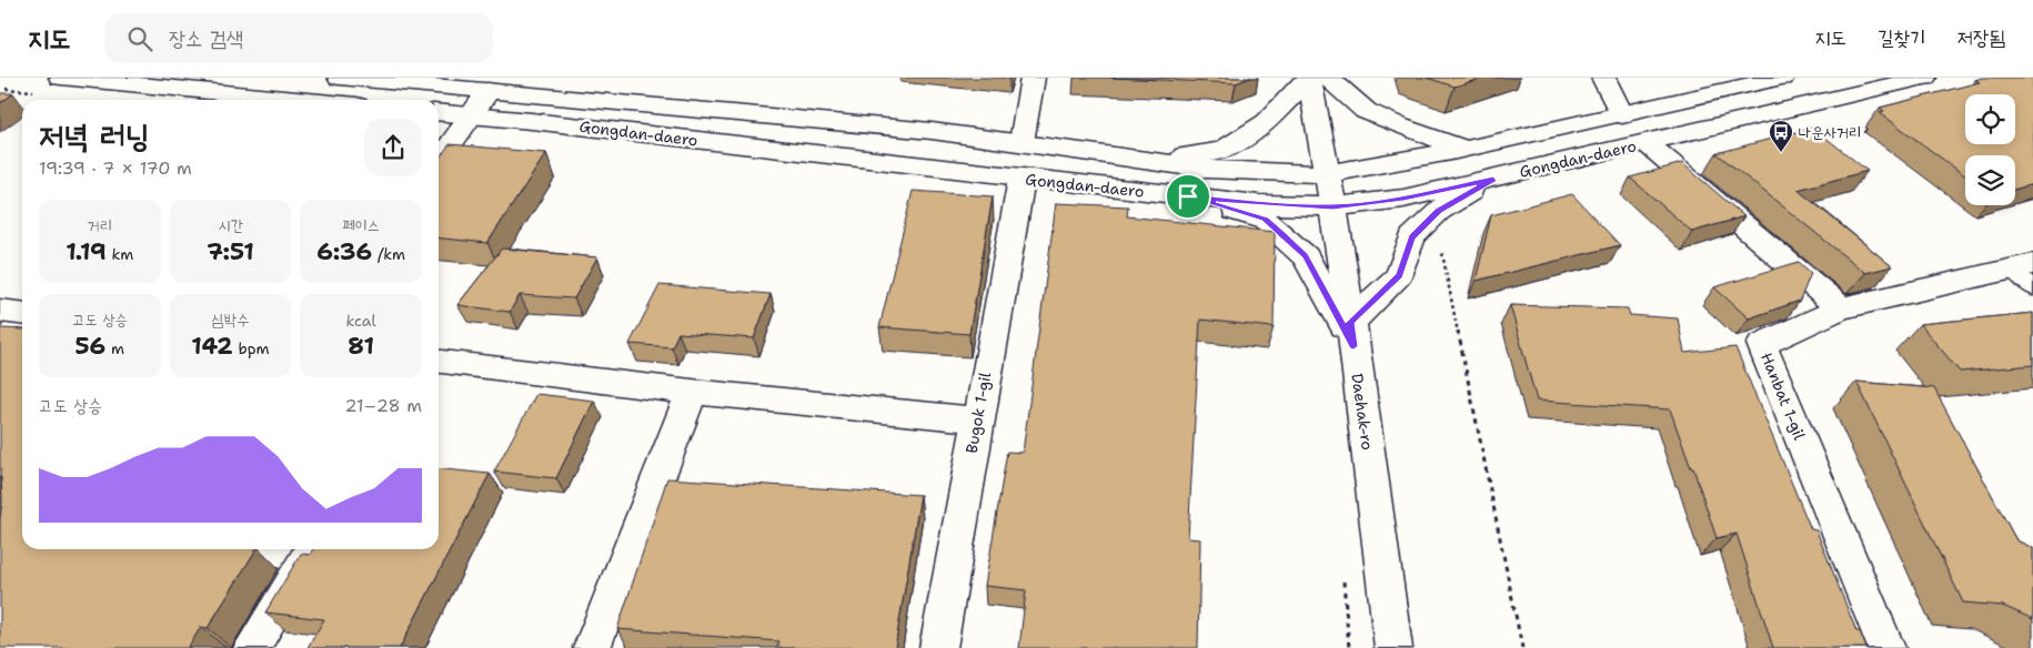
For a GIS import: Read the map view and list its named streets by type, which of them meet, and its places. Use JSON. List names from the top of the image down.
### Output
{
  "streets": {
    "street": [
      "Gongdan-daero",
      "Hanbat 1-gil",
      "Daehak-ro",
      "Bugok 1-gil"
    ]
  },
  "crossings": [
    ["Gongdan-daero", "Daehak-ro"],
    ["Gongdan-daero", "Bugok 1-gil"]
  ],
  "places": {
    "bus stop": ["나운사거리"]
  },
  "page": {
    "header": "지도",
    "search": "장소 검색",
    "nav": ["지도", "길찾기", "저장됨"],
    "heading": ["저녁 러닝", "19:39 · 7 × 170 m"],
    "stats": [
      ["거리", "1.19 km"],
      ["시간", "7:51"],
      ["페이스", "6:36 /km"],
      ["고도 상승", "56 m"],
      ["심박수", "142 bpm"],
      ["kcal", "81"]
    ],
    "chart": ["고도 상승", "21–28 m"]
  }
}
